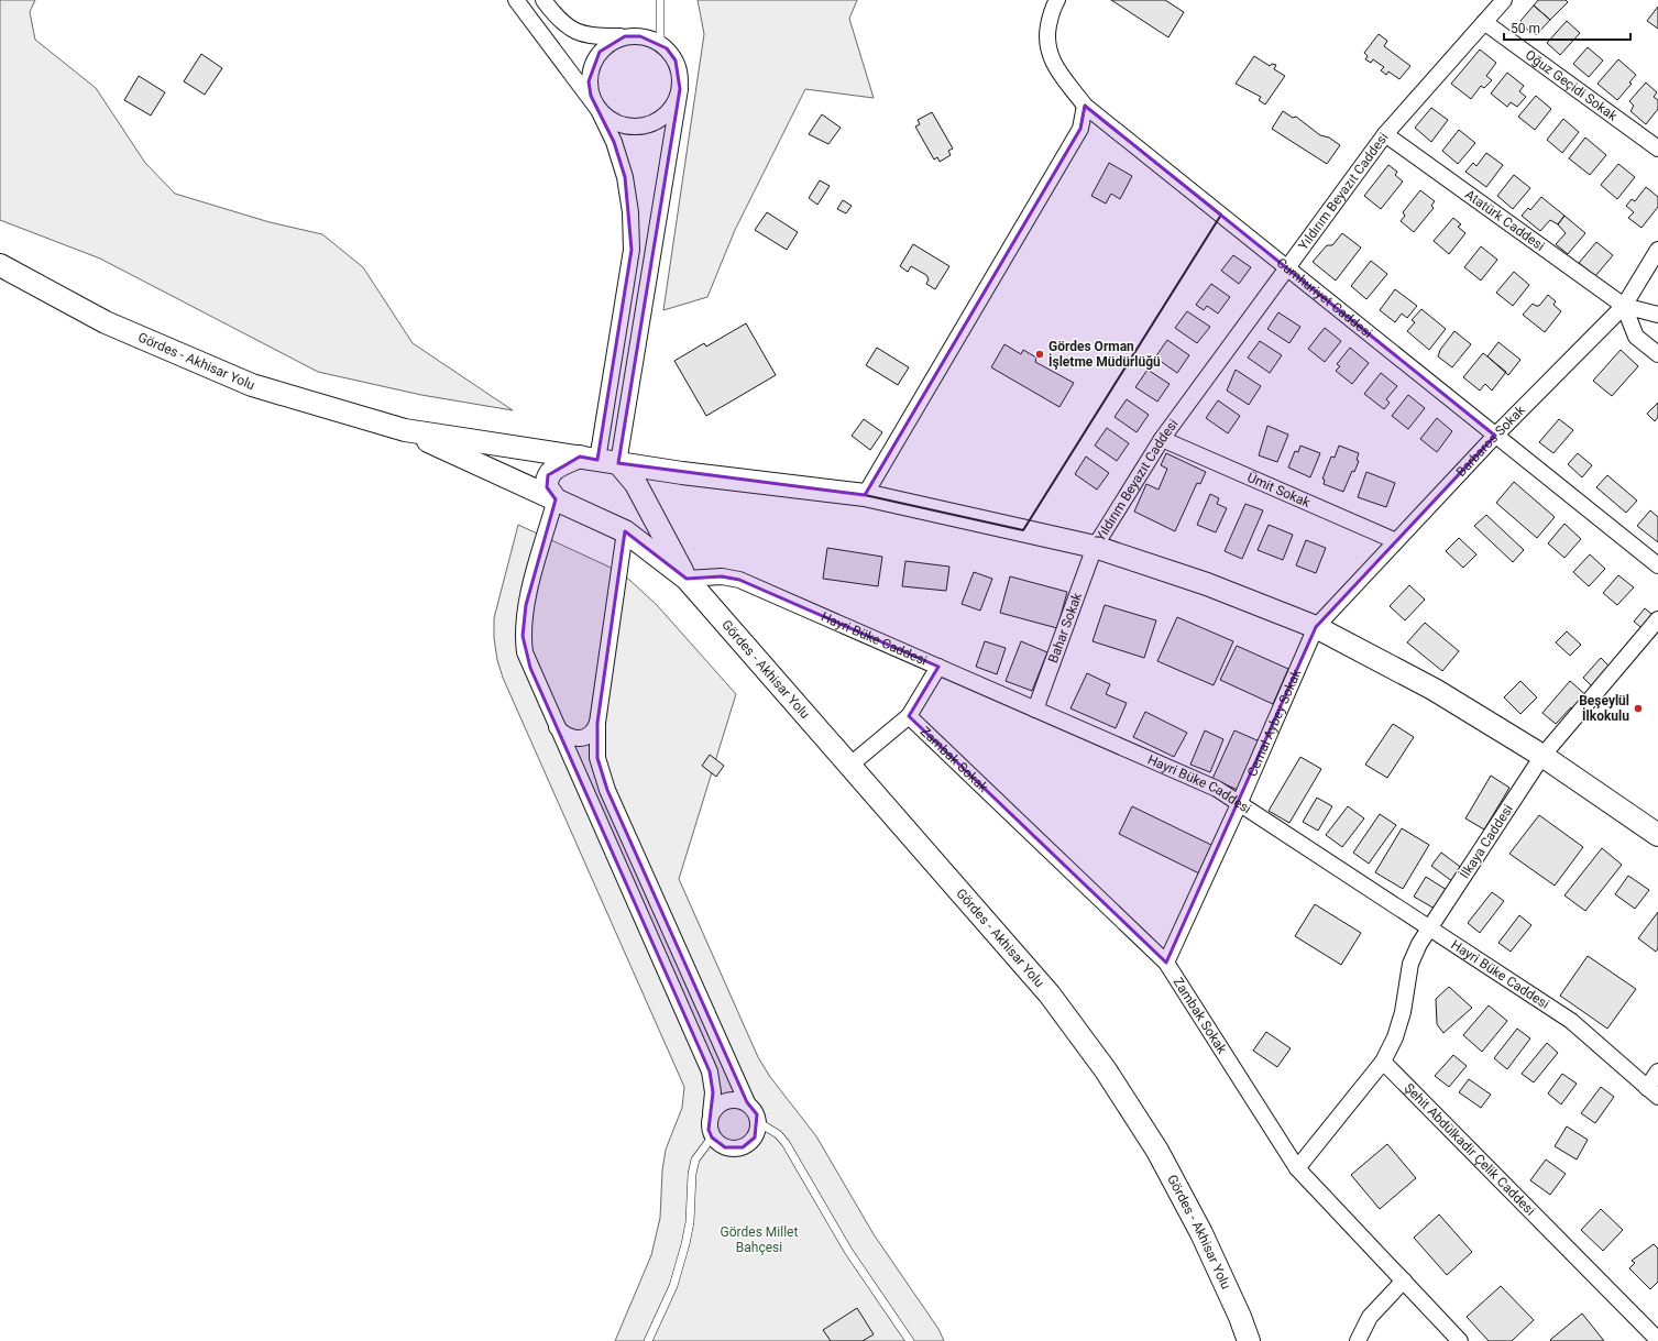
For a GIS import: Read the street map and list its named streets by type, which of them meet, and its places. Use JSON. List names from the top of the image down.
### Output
{
  "streets": {
    "main road": ["Gördes - Akhisar Yolu"],
    "street": [
      "Oğuz Geçidi Sokak",
      "Yıldırım Beyazıt Caddesi",
      "Atatürk Caddesi",
      "Cumhuriyet Caddesi",
      "Barbaros Sokak",
      "Ümit Sokak",
      "Bahar Sokak",
      "Hayri Büke Caddesi",
      "Cemal Aybey Sokak",
      "Zambak Sokak",
      "İlkaya Caddesi",
      "Şehit Abdülkadir Çelik Caddesi"
    ]
  },
  "crossings": [
    ["Oğuz Geçidi Sokak", "Yıldırım Beyazıt Caddesi"],
    ["Yıldırım Beyazıt Caddesi", "Atatürk Caddesi"],
    ["Yıldırım Beyazıt Caddesi", "Cumhuriyet Caddesi"],
    ["Yıldırım Beyazıt Caddesi", "Ümit Sokak"],
    ["Yıldırım Beyazıt Caddesi", "Bahar Sokak"],
    ["Atatürk Caddesi", "Barbaros Sokak"],
    ["Cumhuriyet Caddesi", "Barbaros Sokak"],
    ["Gördes - Akhisar Yolu", "Hayri Büke Caddesi"],
    ["Barbaros Sokak", "Ümit Sokak"],
    ["Barbaros Sokak", "Cemal Aybey Sokak"],
    ["Bahar Sokak", "Hayri Büke Caddesi"],
    ["Hayri Büke Caddesi", "Cemal Aybey Sokak"],
    ["Hayri Büke Caddesi", "İlkaya Caddesi"],
    ["Cemal Aybey Sokak", "Zambak Sokak"]
  ],
  "parks": ["Gördes Millet Bahçesi"],
  "places": ["Gördes Orman İşletme Müdürlüğü", "Beşeylül İlkokulu"],
  "scale_bar": "50 m"
}
